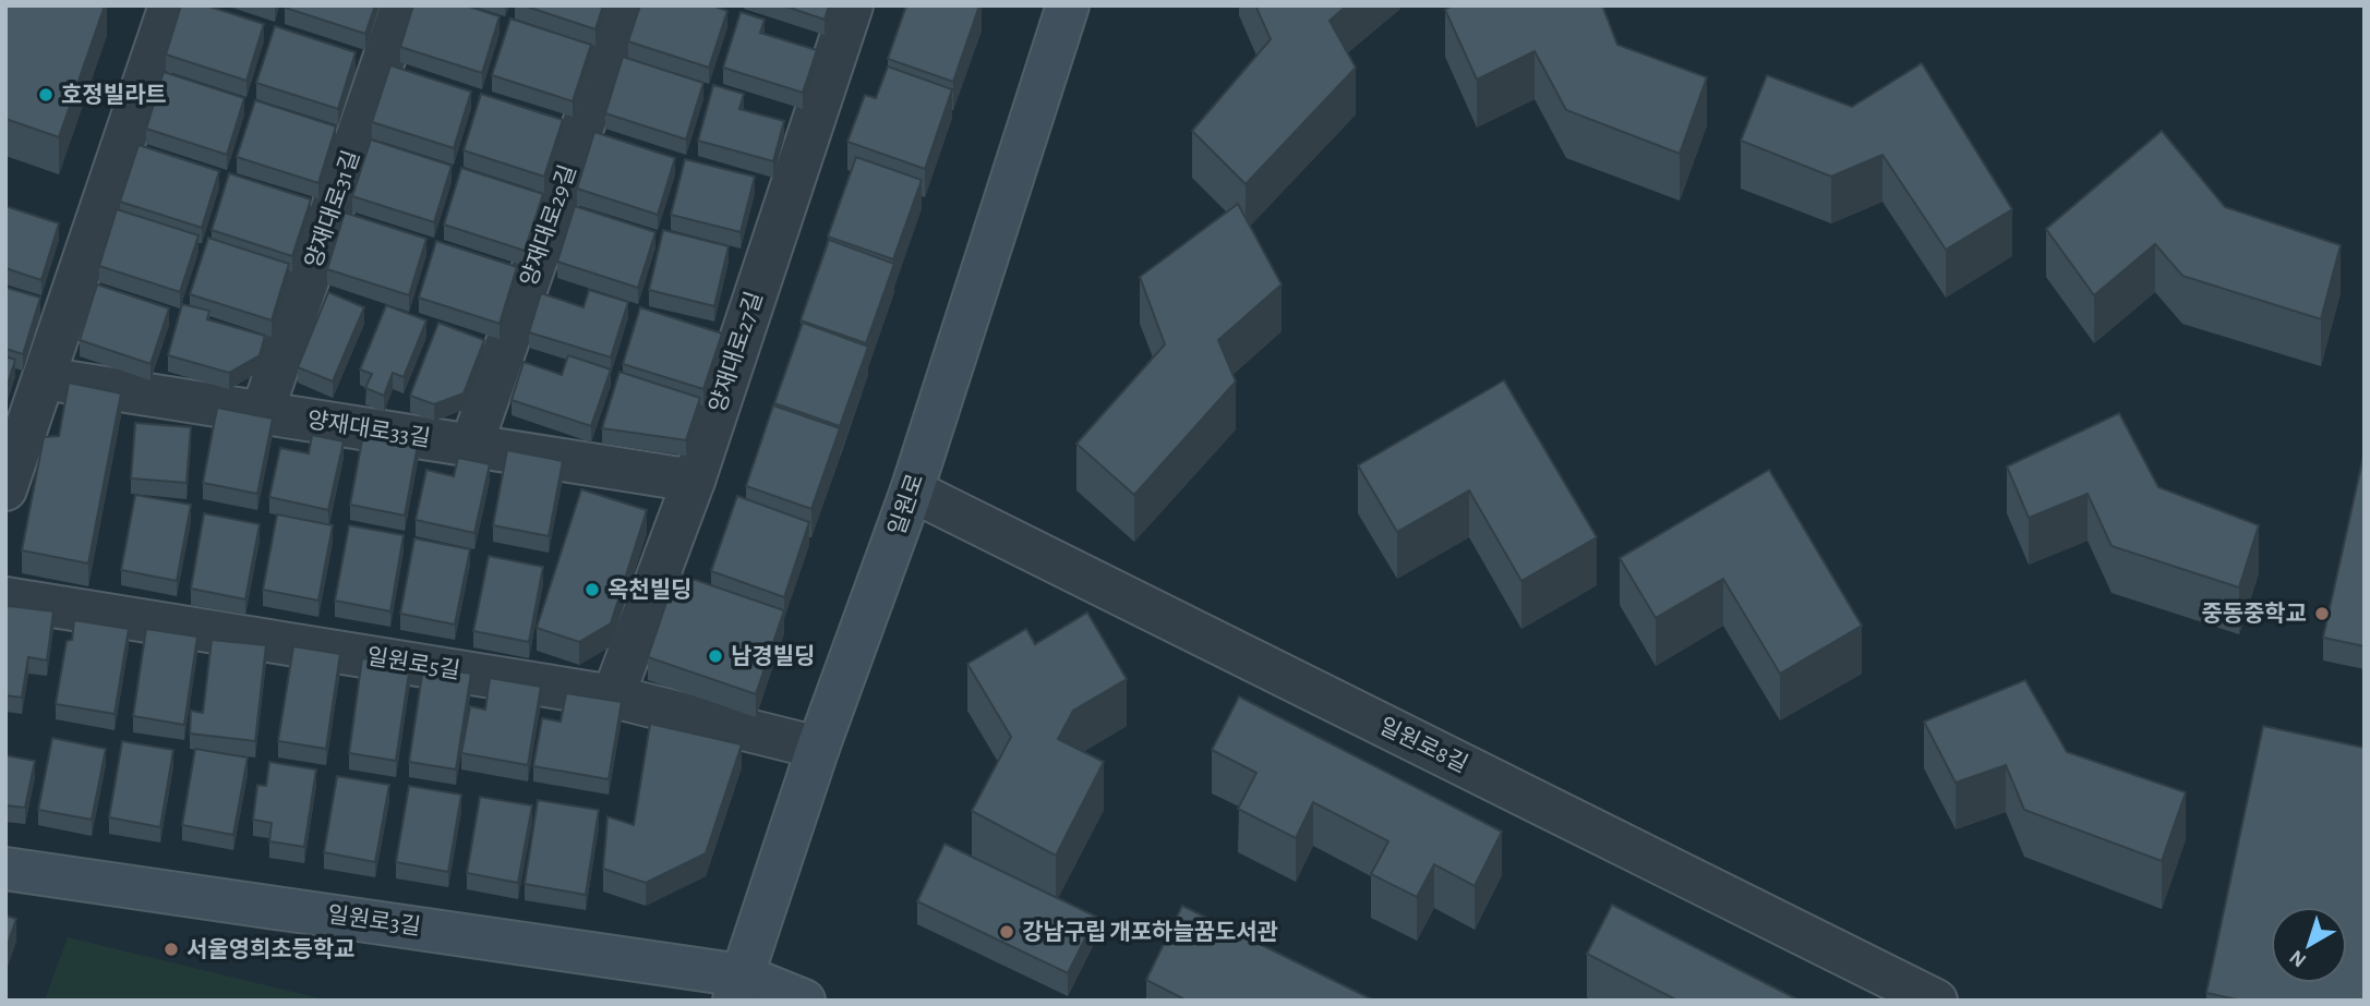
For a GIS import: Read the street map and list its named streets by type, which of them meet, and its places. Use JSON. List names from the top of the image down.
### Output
{
  "streets": {
    "street": [
      "양재대로31길",
      "양재대로29길",
      "양재대로27길",
      "양재대로33길",
      "일원로",
      "일원로5길",
      "일원로8길",
      "일원로3길"
    ]
  },
  "crossings": [
    ["양재대로31길", "양재대로33길"],
    ["양재대로29길", "양재대로33길"],
    ["양재대로27길", "양재대로33길"],
    ["양재대로27길", "일원로5길"],
    ["일원로", "일원로5길"],
    ["일원로", "일원로8길"],
    ["일원로", "일원로3길"]
  ],
  "places": [
    "호정빌라트",
    "옥천빌딩",
    "중동중학교",
    "남경빌딩",
    "강남구립 개포하늘꿈도서관",
    "서울영희초등학교"
  ],
  "north": "bottom left"
}
